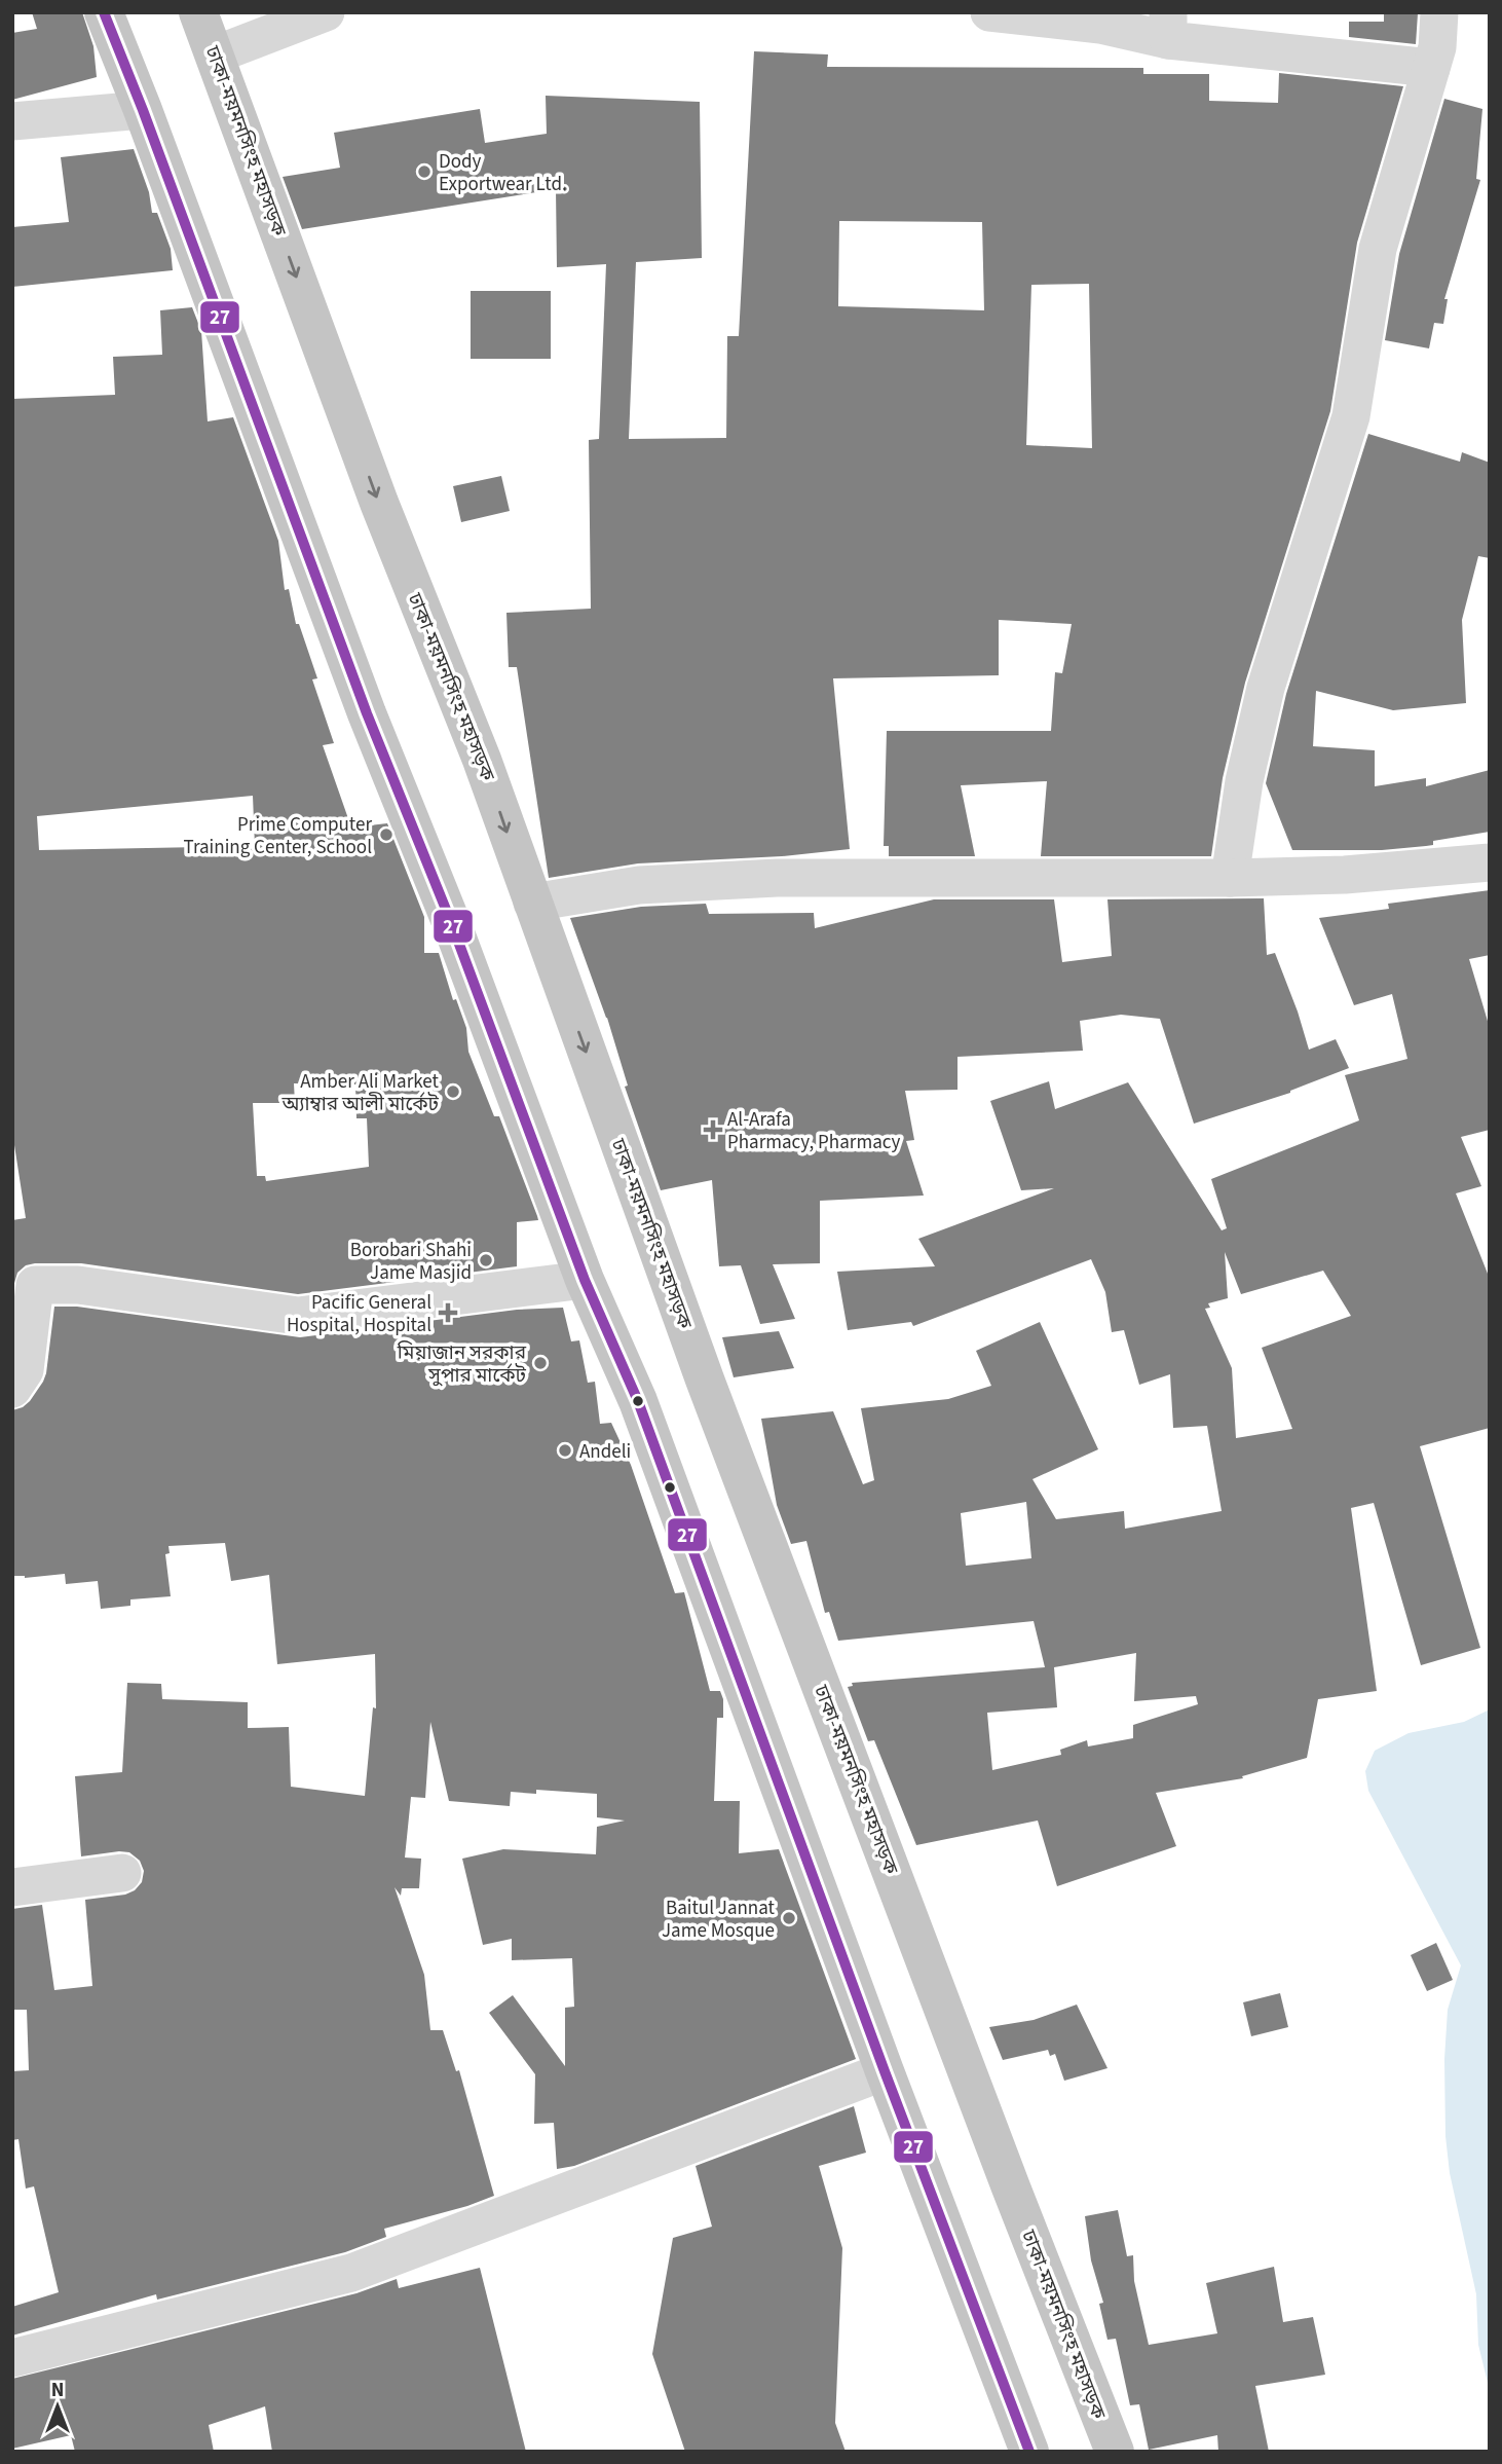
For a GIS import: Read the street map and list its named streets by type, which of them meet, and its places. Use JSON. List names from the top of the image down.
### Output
{
  "streets": {
    "highway": ["ঢাকা-ময়মনসিংহ মহাসড়ক"]
  },
  "places": {
    "other": [
      "Dody Exportwear Ltd.",
      "Prime Computer Training Center, School",
      "Amber Ali Market অ্যাম্বার আলী মার্কেট",
      "Borobari Shahi Jame Masjid",
      "মিয়াজান সরকার সুপার মার্কেট",
      "Andeli",
      "Baitul Jannat Jame Mosque"
    ],
    "health": ["Al-Arafa Pharmacy, Pharmacy", "Pacific General Hospital, Hospital"]
  },
  "lines": ["transit line 27"],
  "north": "top"
}
